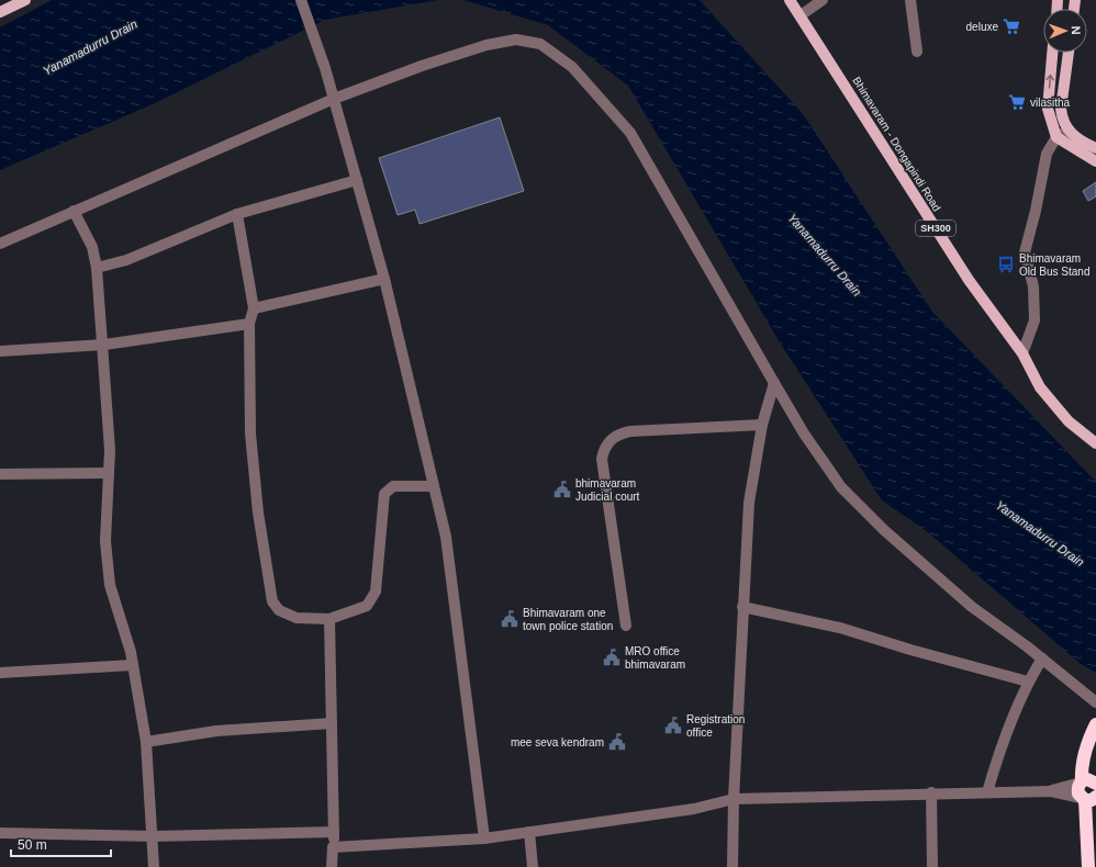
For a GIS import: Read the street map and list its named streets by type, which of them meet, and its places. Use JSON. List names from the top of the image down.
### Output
{
  "streets": {
    "main road": ["Bhimavaram - Dongapindi Road", "SH300"]
  },
  "water": ["Yanamadurru Drain"],
  "places": {
    "supermarket": ["deluxe", "vilasitha"],
    "bus stop": ["Bhimavaram Old Bus Stand"],
    "public building": [
      "bhimavaram Judicial court",
      "Bhimavaram one town police station",
      "MRO office bhimavaram",
      "Registration office",
      "mee seva kendram"
    ]
  },
  "scale_bar": "50 m",
  "north": "right"
}
